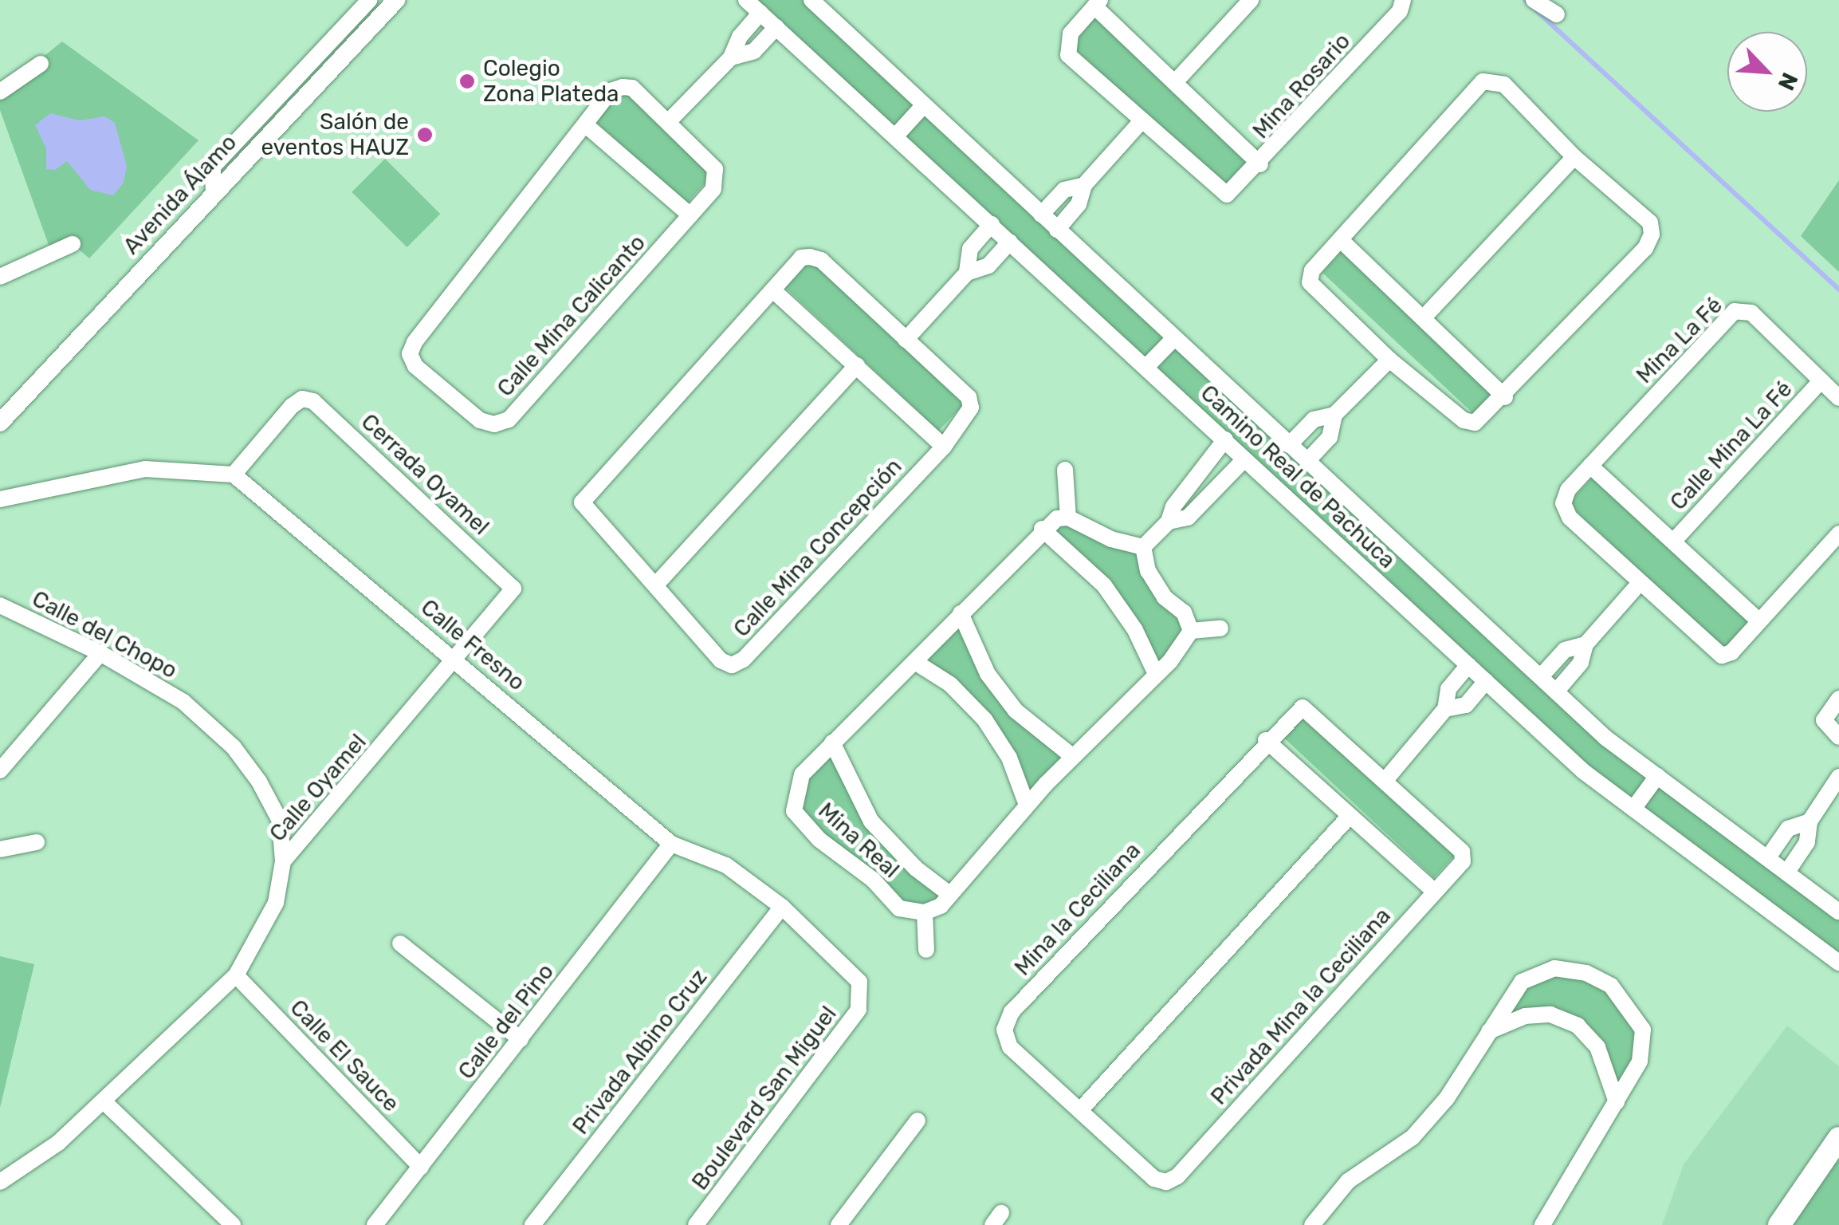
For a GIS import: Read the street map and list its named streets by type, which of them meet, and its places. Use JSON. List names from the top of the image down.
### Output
{
  "streets": {
    "street": [
      "Mina Rosario",
      "Avenida Álamo",
      "Calle Mina Calicanto",
      "Mina La Fé",
      "Calle Mina La Fé",
      "Cerrada Oyamel",
      "Camino Real de Pachuca",
      "Calle Mina Concepción",
      "Calle del Chopo",
      "Calle Fresno",
      "Calle Oyamel",
      "Mina Real",
      "Mina la Ceciliana",
      "Privada Mina la Ceciliana",
      "Calle del Pino",
      "Privada Albino Cruz",
      "Calle El Sauce",
      "Boulevard San Miguel"
    ]
  },
  "crossings": [
    ["Mina La Fé", "Calle Mina La Fé"],
    ["Cerrada Oyamel", "Calle Fresno"],
    ["Cerrada Oyamel", "Calle Oyamel"],
    ["Calle del Chopo", "Calle Oyamel"],
    ["Calle Fresno", "Calle Oyamel"],
    ["Calle Fresno", "Calle del Pino"],
    ["Calle Fresno", "Privada Albino Cruz"],
    ["Calle Fresno", "Boulevard San Miguel"],
    ["Calle Oyamel", "Calle El Sauce"],
    ["Mina la Ceciliana", "Privada Mina la Ceciliana"],
    ["Calle del Pino", "Calle El Sauce"]
  ],
  "places": ["Colegio Zona Plateda", "Salón de eventos HAUZ"],
  "north": "bottom right"
}
